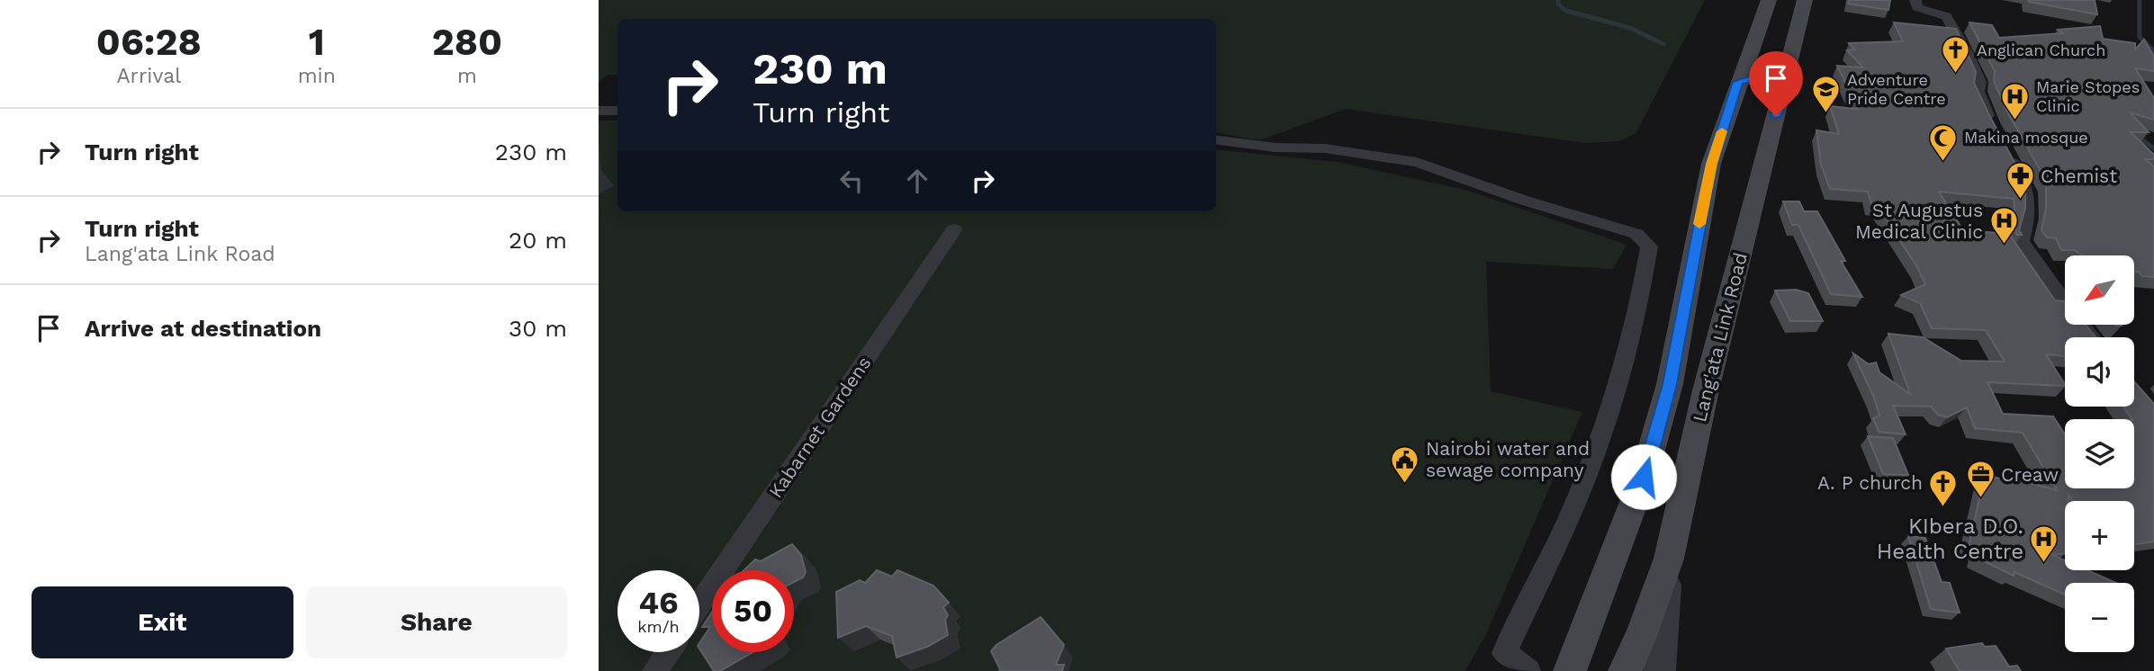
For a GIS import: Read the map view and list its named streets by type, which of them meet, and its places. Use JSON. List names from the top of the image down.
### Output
{
  "streets": {
    "main road": ["Lang'ata Link Road"],
    "street": ["Kabarnet Gardens"]
  },
  "places": {
    "church": ["Anglican Church", "A. P church"],
    "school or university": ["Adventure Pride Centre"],
    "hospital": ["Marie Stopes Clinic", "St Augustus Medical Clinic", "KIbera D.O. Health Centre"],
    "mosque": ["Makina mosque"],
    "pharmacy": ["Chemist"],
    "public building": ["Nairobi water and sewage company"],
    "office": ["Creaw"]
  },
  "north": "bottom left",
  "page": {
    "eta": [
      "06:28",
      "Arrival",
      "1",
      "min",
      "280",
      "m"
    ],
    "turn": ["230 m", "Turn right"],
    "list": [
      {
        "name": "Turn right",
        "value": "230 m"
      },
      {
        "name": "Turn right",
        "note": "Lang'ata Link Road",
        "value": "20 m"
      },
      {
        "name": "Arrive at destination",
        "value": "30 m"
      }
    ],
    "map_buttons": ["+", "−"],
    "speed": "46 km/h",
    "limit": "50",
    "buttons": ["Exit", "Share"]
  }
}
